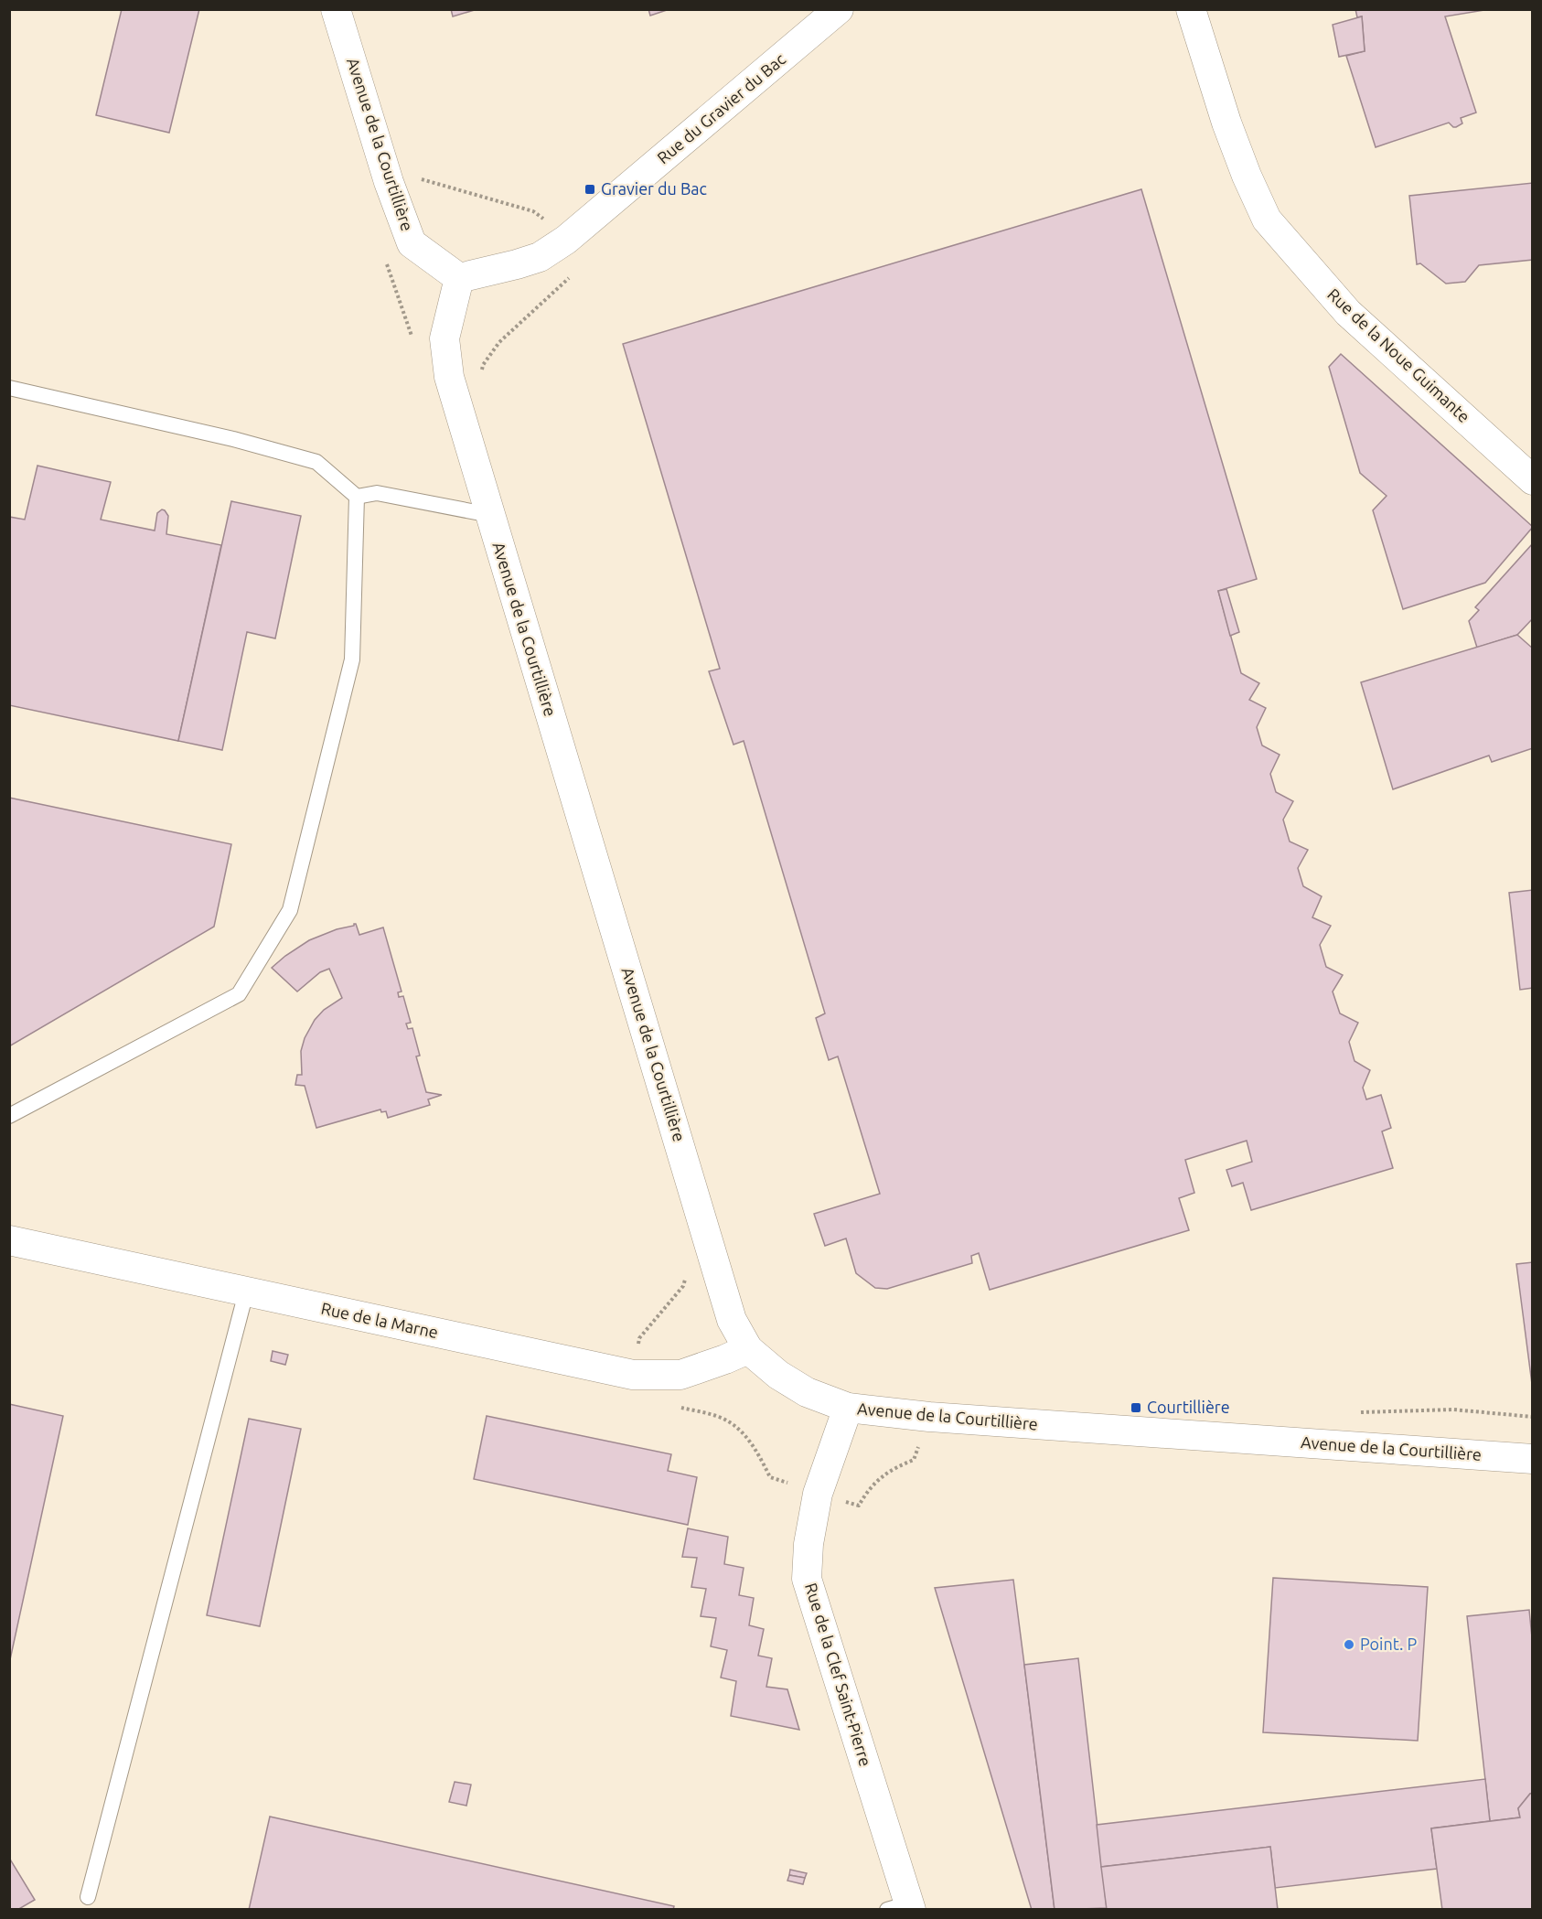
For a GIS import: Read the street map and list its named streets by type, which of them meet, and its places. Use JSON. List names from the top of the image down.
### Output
{
  "streets": {
    "street": [
      "Rue du Gravier du Bac",
      "Avenue de la Courtillière",
      "Rue de la Noue Guimante",
      "Rue de la Marne",
      "Rue de la Clef Saint-Pierre"
    ]
  },
  "crossings": [
    ["Rue du Gravier du Bac", "Avenue de la Courtillière"],
    ["Avenue de la Courtillière", "Rue de la Marne"],
    ["Avenue de la Courtillière", "Rue de la Clef Saint-Pierre"]
  ],
  "places": {
    "transit": ["Gravier du Bac", "Courtillière"],
    "other": ["Point. P"]
  }
}
